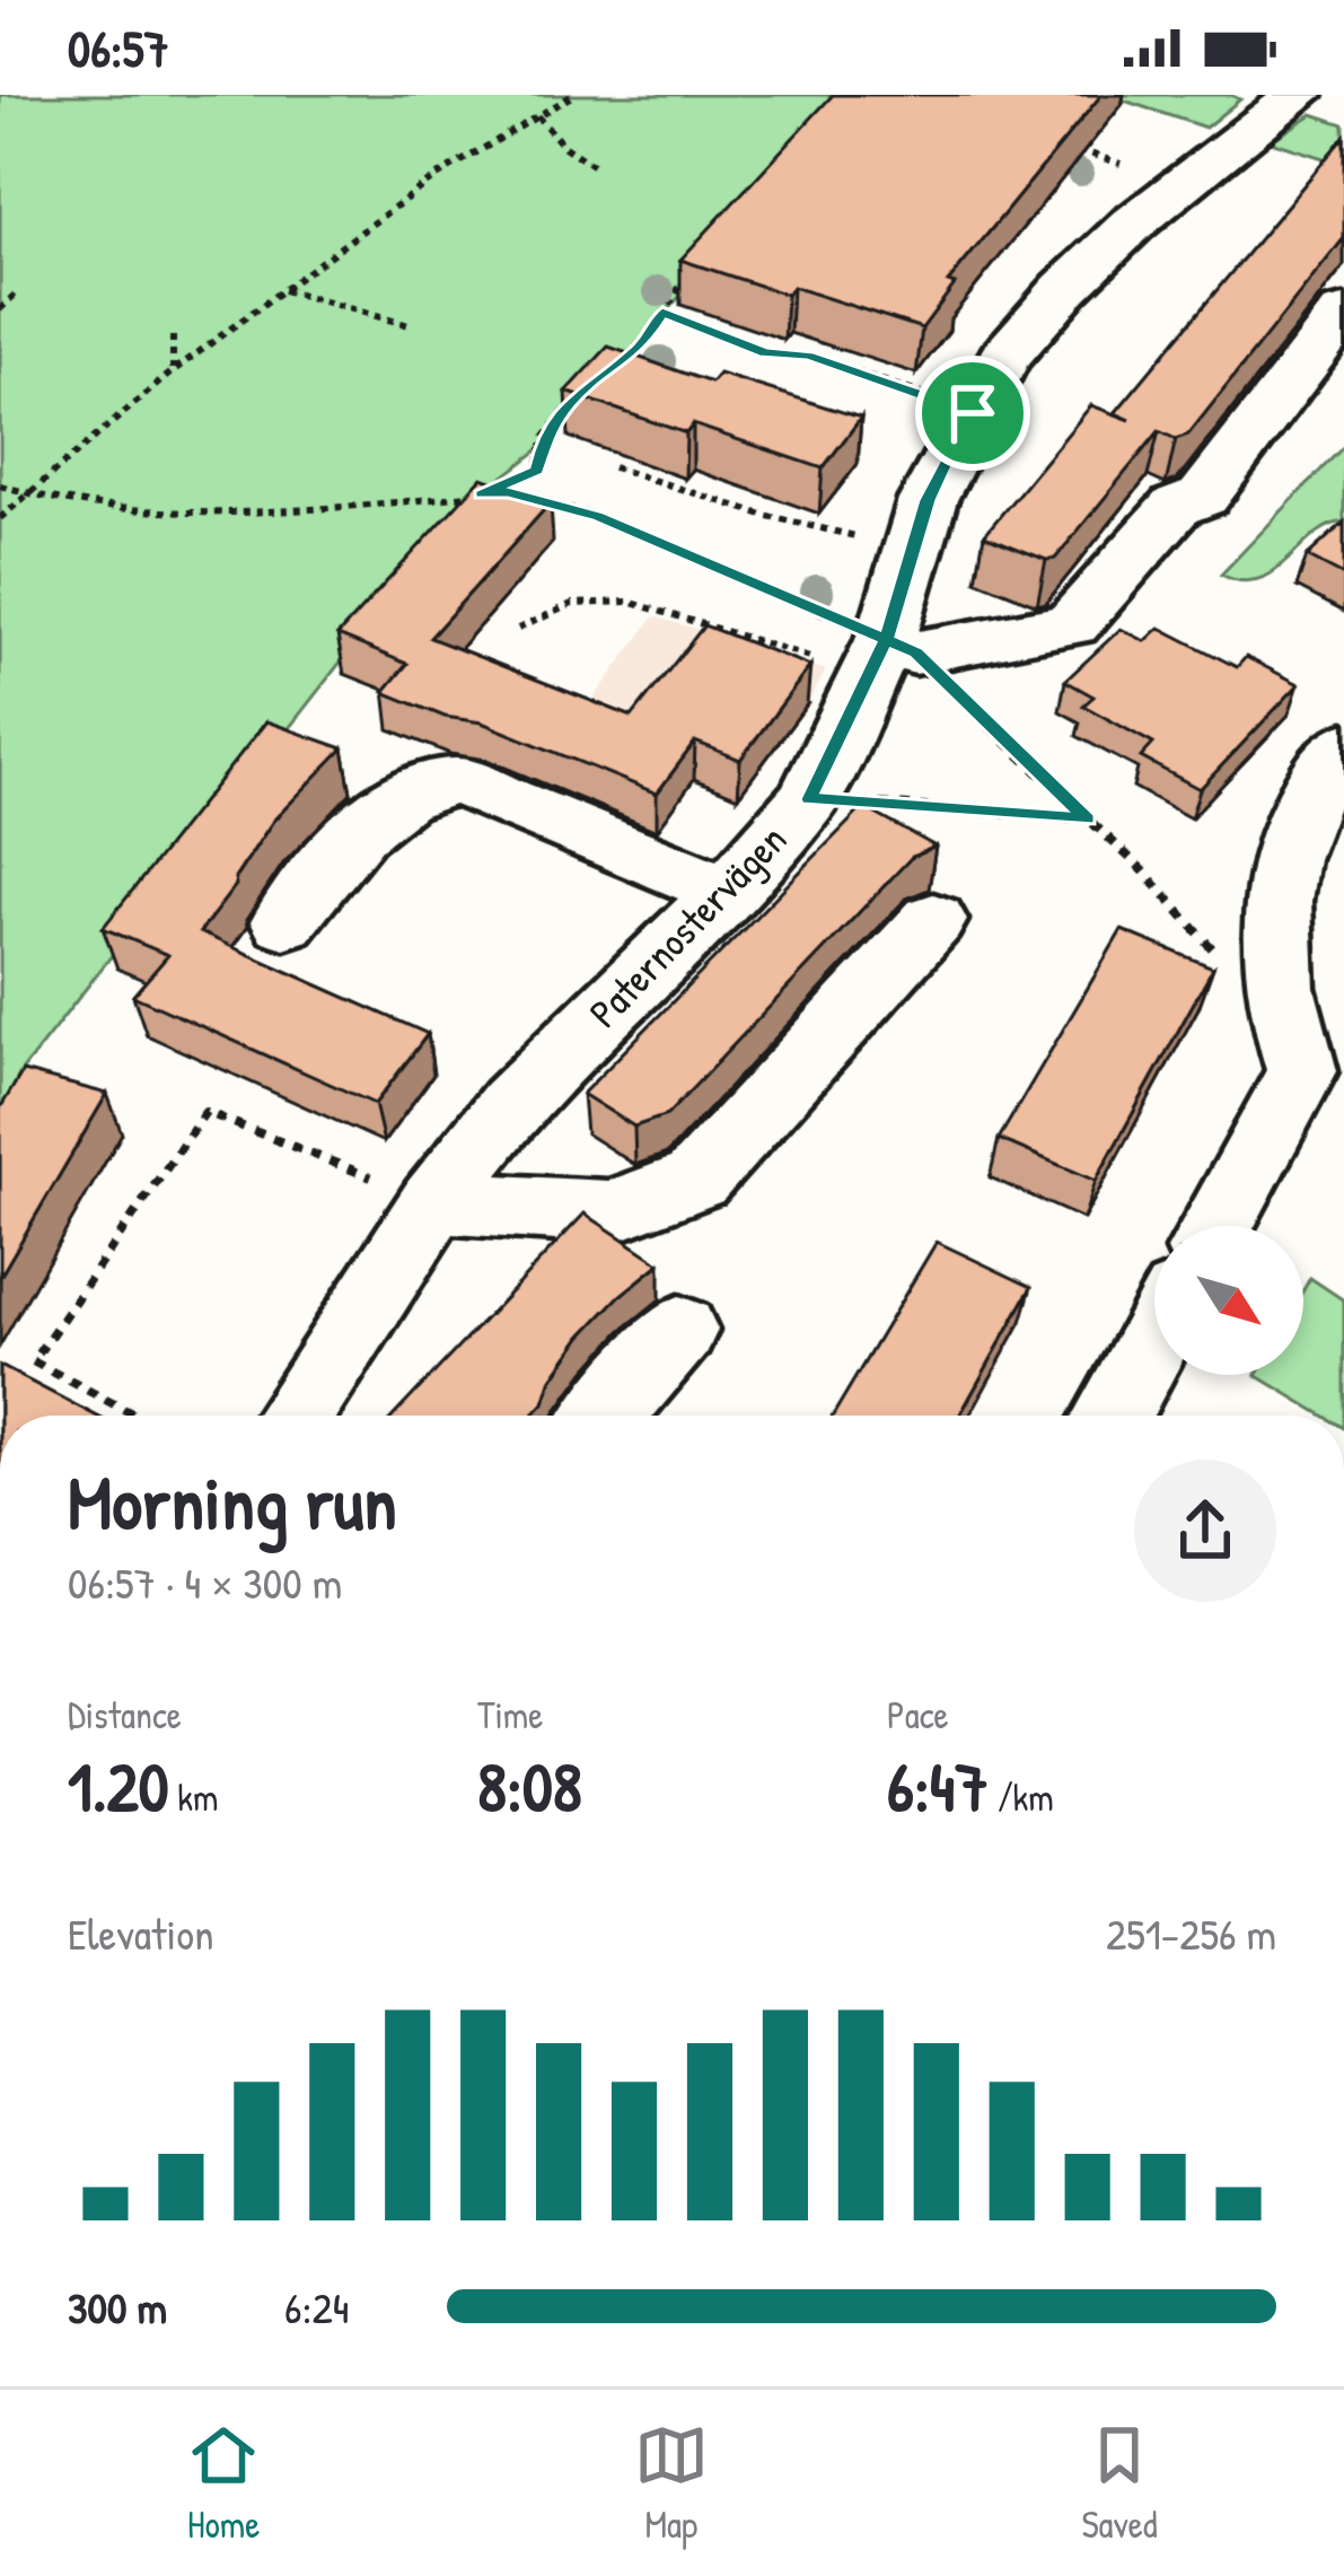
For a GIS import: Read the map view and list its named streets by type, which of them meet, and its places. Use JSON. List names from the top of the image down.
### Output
{
  "streets": {
    "street": ["Paternostervägen"]
  },
  "north": "bottom right",
  "page": {
    "status": "06:57",
    "heading": ["Morning run", "06:57 · 4 × 300 m"],
    "stats": [
      ["Distance", "1.20 km"],
      ["Time", "8:08"],
      ["Pace", "6:47 /km"]
    ],
    "chart": ["Elevation", "251–256 m"],
    "list": [
      {
        "name": "300 m",
        "note": "6:24"
      }
    ],
    "tabs": ["Home", "Map", "Saved"]
  }
}
